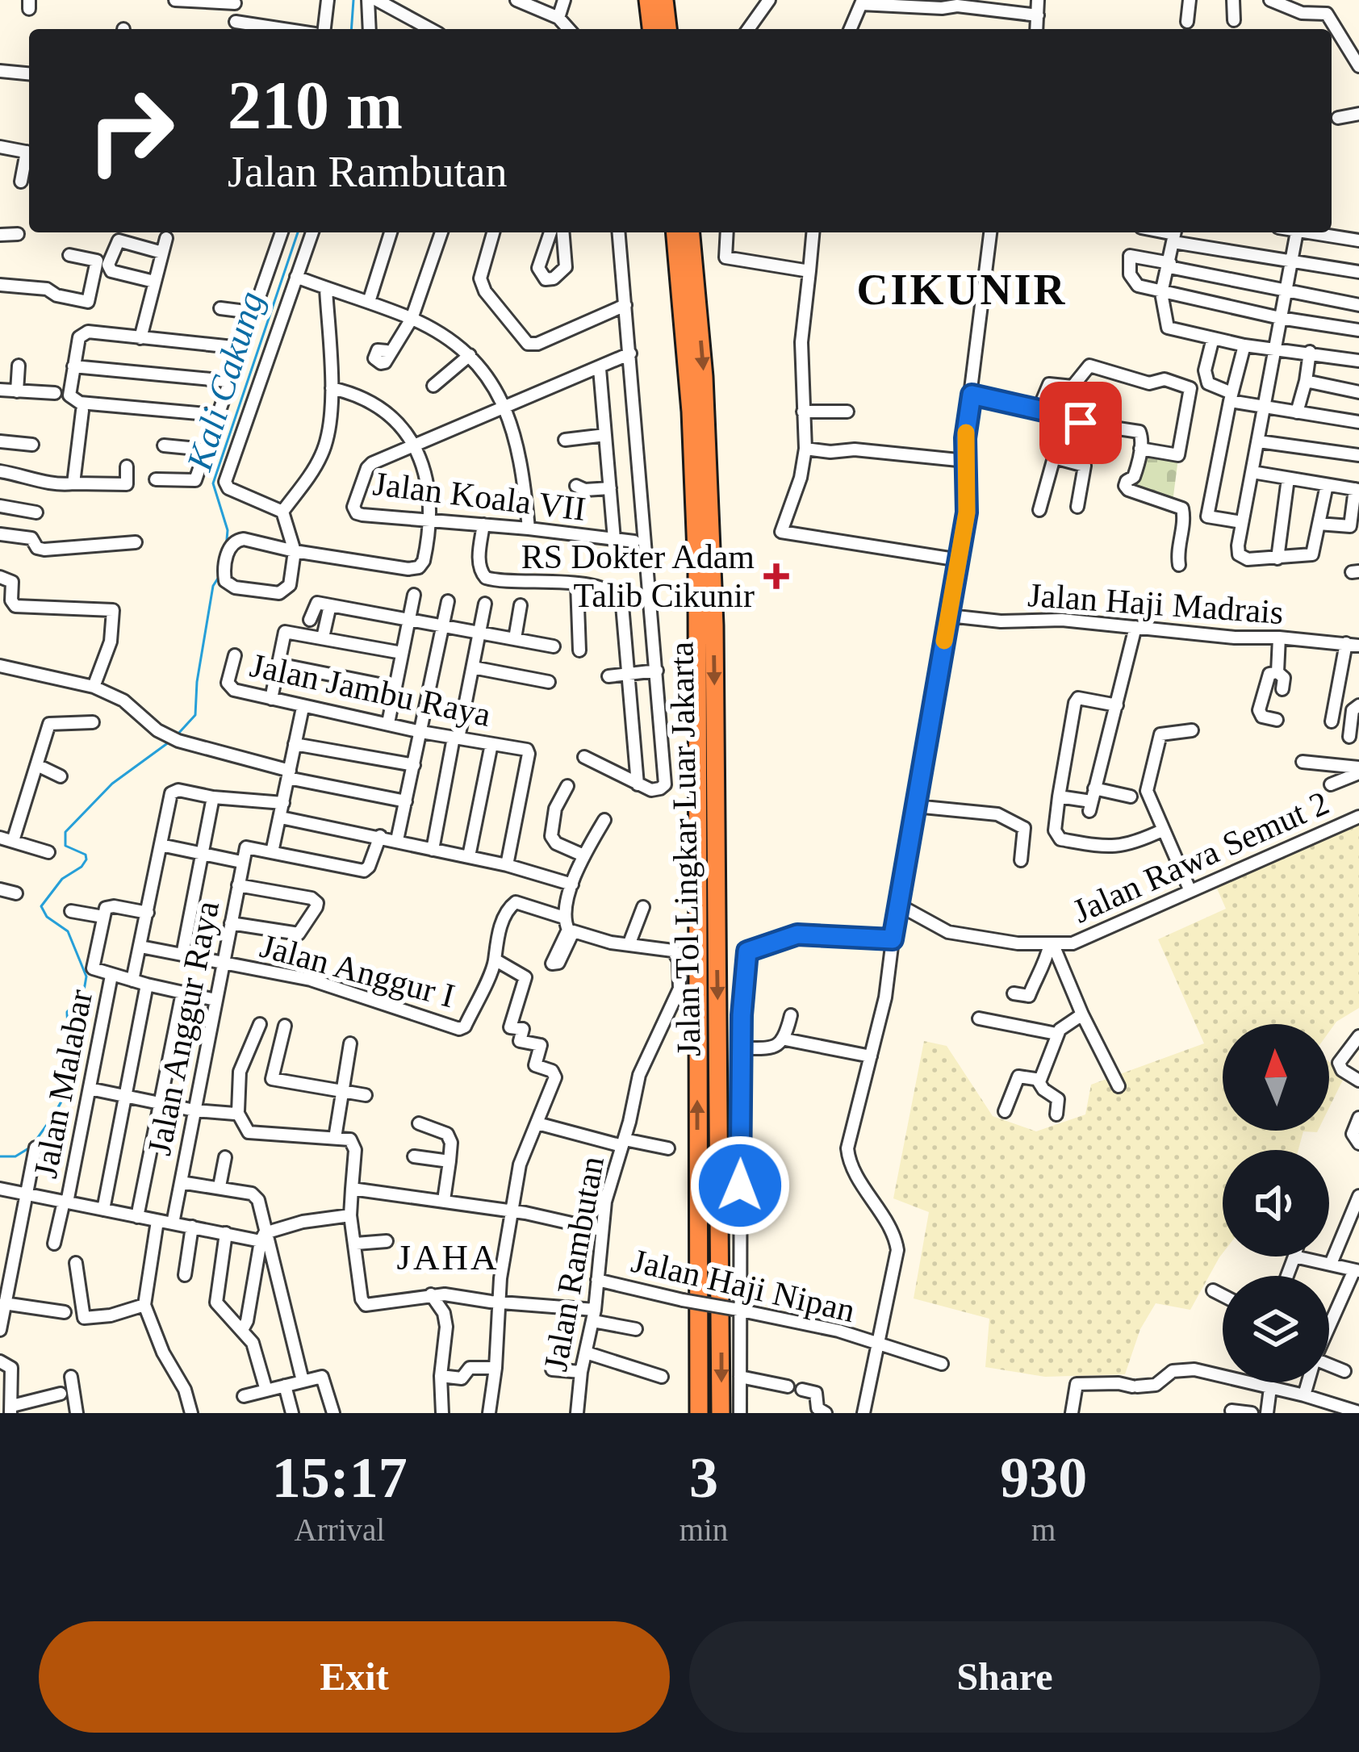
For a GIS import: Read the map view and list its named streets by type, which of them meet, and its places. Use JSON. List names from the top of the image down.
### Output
{
  "streets": {
    "highway": ["Jalan Tol Lingkar Luar Jakarta"],
    "street": [
      "Jalan Koala VII",
      "Jalan Haji Madrais",
      "Jalan Jambu Raya",
      "Jalan Rawa Semut 2",
      "Jalan Anggur I",
      "Jalan Anggur Raya",
      "Jalan Malabar",
      "Jalan Rambutan",
      "Jalan Haji Nipan"
    ]
  },
  "crossings": [
    ["Jalan Anggur I", "Jalan Anggur Raya"],
    ["Jalan Rambutan", "Jalan Haji Nipan"]
  ],
  "districts": ["CIKUNIR", "JAHA"],
  "water": ["Kali Cakung"],
  "places": {
    "health": ["RS Dokter Adam Talib Cikunir"]
  },
  "north": "top",
  "page": {
    "turn": ["210 m", "Jalan Rambutan"],
    "eta": [
      "15:17",
      "Arrival",
      "3",
      "min",
      "930",
      "m"
    ],
    "buttons": ["Exit", "Share"]
  }
}
